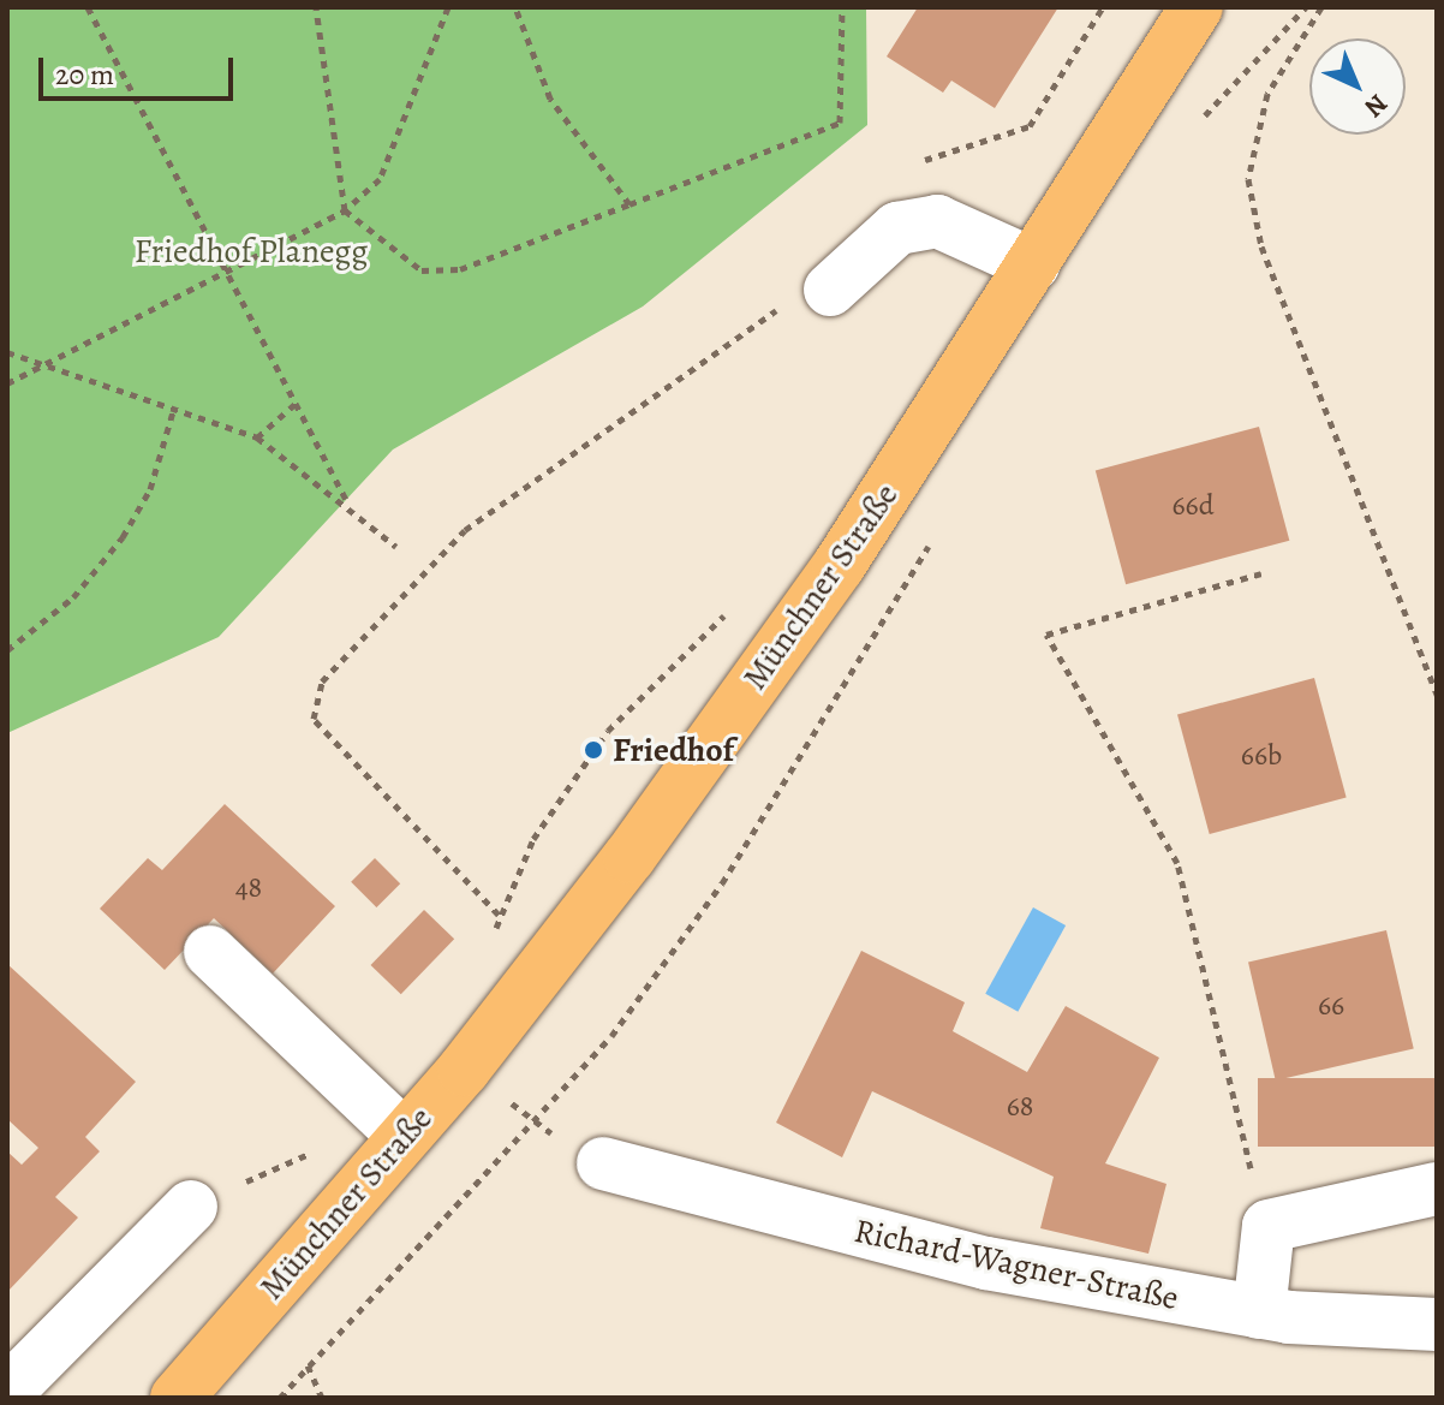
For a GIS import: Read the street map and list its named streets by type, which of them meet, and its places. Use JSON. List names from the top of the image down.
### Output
{
  "streets": {
    "main road": ["Münchner Straße"],
    "street": ["Richard-Wagner-Straße"]
  },
  "parks": ["Friedhof Planegg"],
  "places": ["Friedhof"],
  "house_numbers": [
    "66d",
    "66b",
    "48",
    "66",
    "68"
  ],
  "scale_bar": "20 m",
  "north": "bottom right"
}
